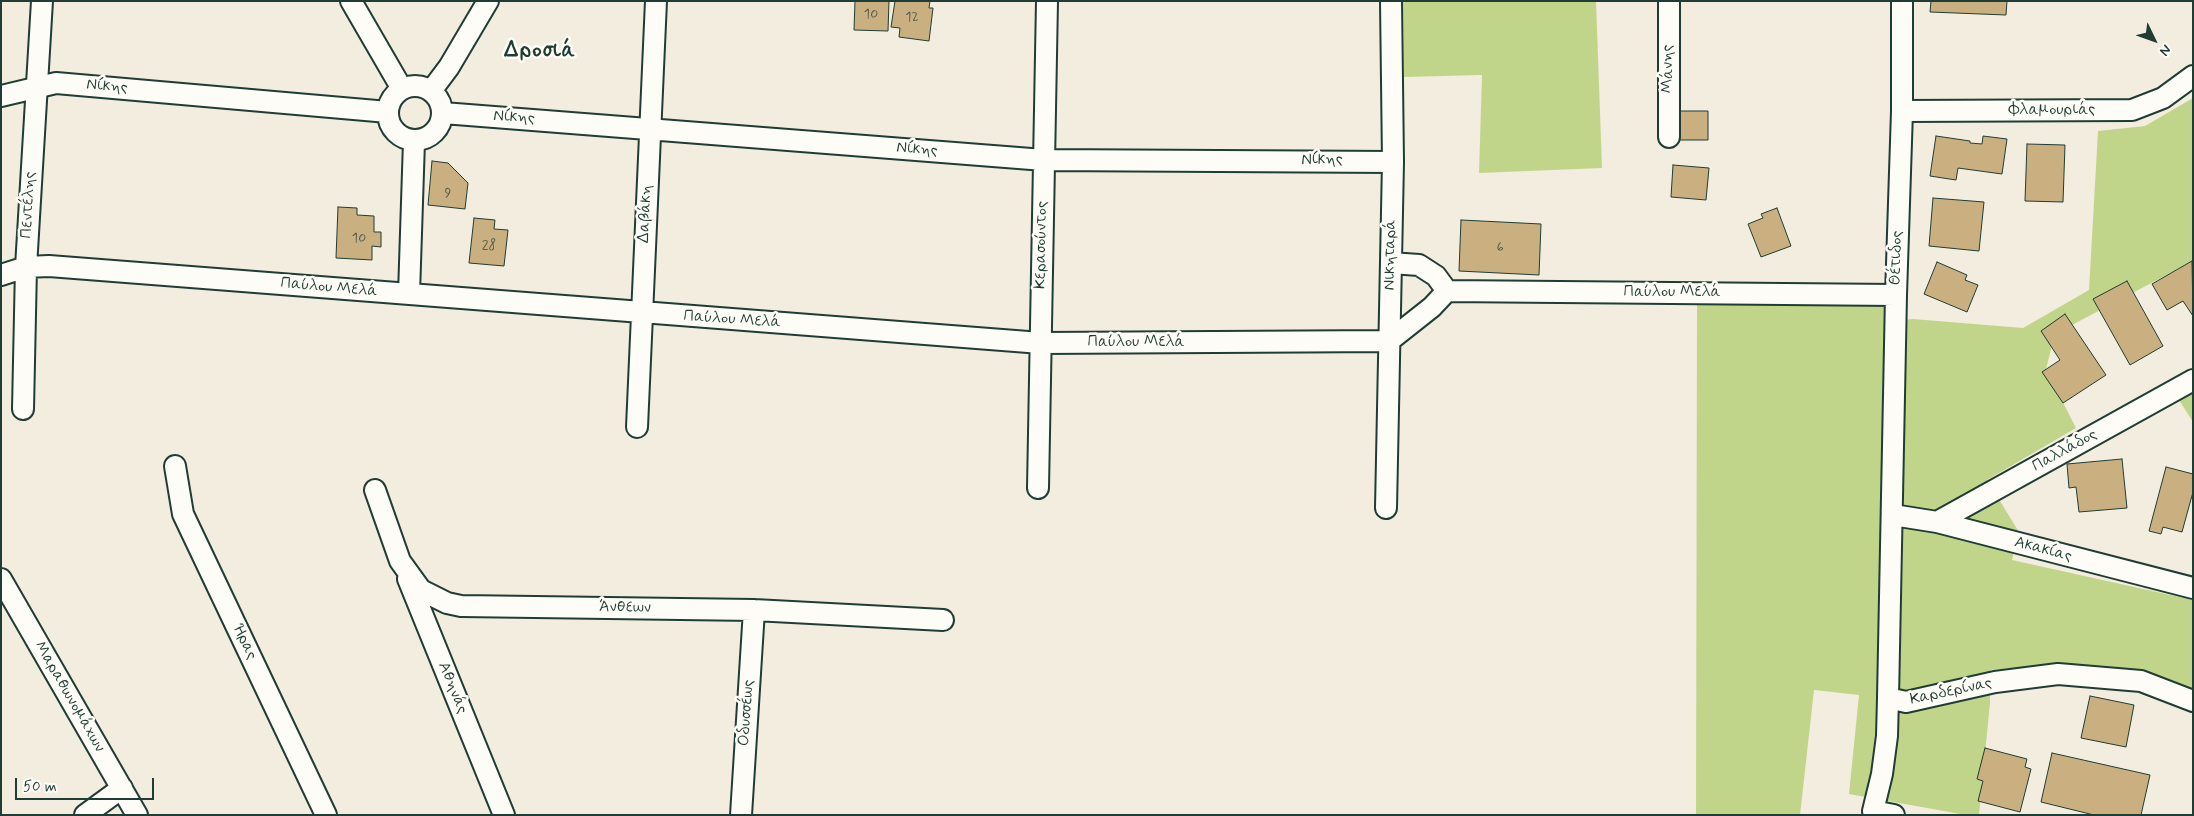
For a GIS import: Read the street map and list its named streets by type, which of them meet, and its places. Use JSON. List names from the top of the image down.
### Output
{
  "streets": {
    "street": [
      "Μάνης",
      "Νίκης",
      "Φλαμουριάς",
      "Πεντέλης",
      "Δαβάκη",
      "Κερασούντος",
      "Νικηταρά",
      "Θέτιδος",
      "Παύλου Μελά",
      "Παλλάδος",
      "Ακακίας",
      "Άνθεων",
      "Ήρας",
      "Αθηνάς",
      "Καρδερίνας",
      "Μαραθωνομάχων",
      "Οδυσσέως"
    ]
  },
  "crossings": [
    ["Νίκης", "Πεντέλης"],
    ["Νίκης", "Δαβάκη"],
    ["Νίκης", "Κερασούντος"],
    ["Νίκης", "Νικηταρά"],
    ["Φλαμουριάς", "Θέτιδος"],
    ["Πεντέλης", "Παύλου Μελά"],
    ["Δαβάκη", "Παύλου Μελά"],
    ["Κερασούντος", "Παύλου Μελά"],
    ["Νικηταρά", "Παύλου Μελά"],
    ["Θέτιδος", "Παύλου Μελά"],
    ["Θέτιδος", "Ακακίας"],
    ["Θέτιδος", "Καρδερίνας"],
    ["Παλλάδος", "Ακακίας"],
    ["Ακακίας", "Καρδερίνας"],
    ["Άνθεων", "Αθηνάς"],
    ["Άνθεων", "Οδυσσέως"]
  ],
  "districts": ["Δροσιά"],
  "house_numbers": [
    "10",
    "12",
    "9",
    "10",
    "28",
    "6"
  ],
  "scale_bar": "50 m",
  "north": "bottom right"
}
